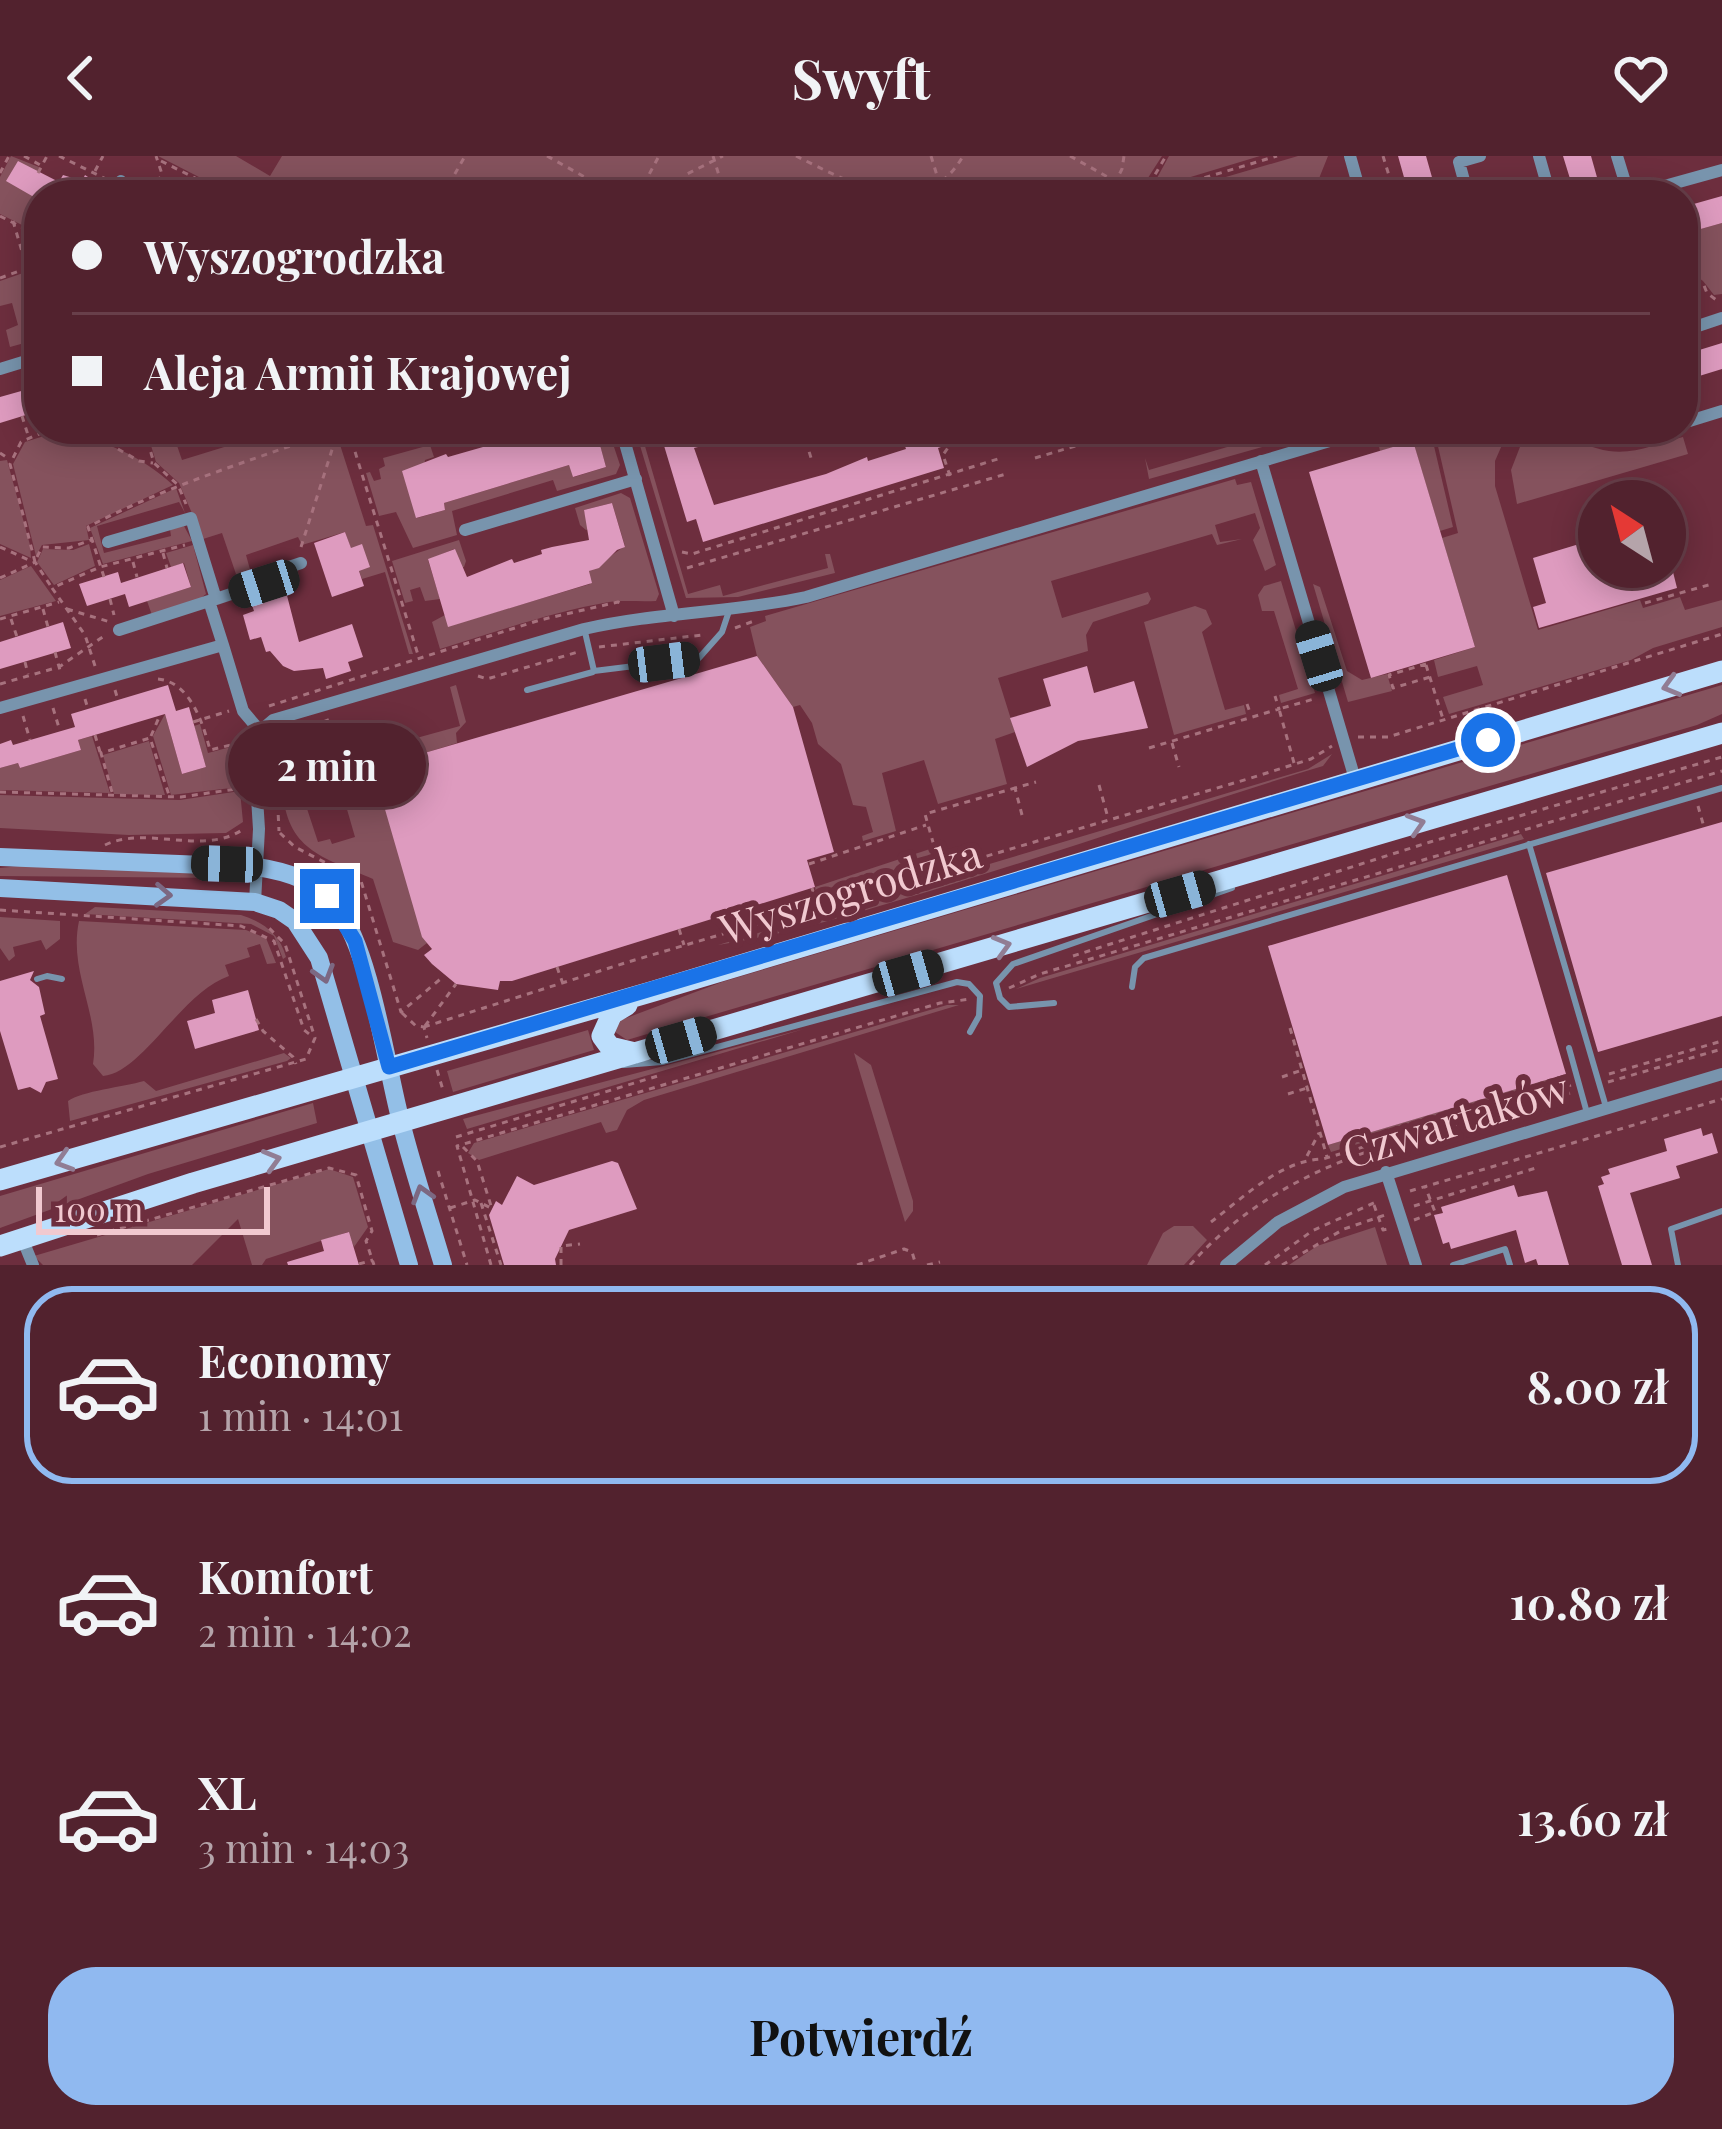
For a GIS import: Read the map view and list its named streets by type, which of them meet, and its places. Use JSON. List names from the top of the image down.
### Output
{
  "streets": {
    "main road": ["Wyszogrodzka"],
    "street": ["Czwartaków"]
  },
  "scale_bar": "100 m",
  "north": "top left",
  "page": {
    "header": "Swyft",
    "banner": ["Wyszogrodzka", "Aleja Armii Krajowej"],
    "bubble": "2 min",
    "scale": "100 m",
    "list": [
      {
        "name": "Economy",
        "note": "1 min · 14:01",
        "value": "8.00 zł"
      },
      {
        "name": "Komfort",
        "note": "2 min · 14:02",
        "value": "10.80 zł"
      },
      {
        "name": "XL",
        "note": "3 min · 14:03",
        "value": "13.60 zł"
      }
    ],
    "buttons": "Potwierdź"
  }
}
